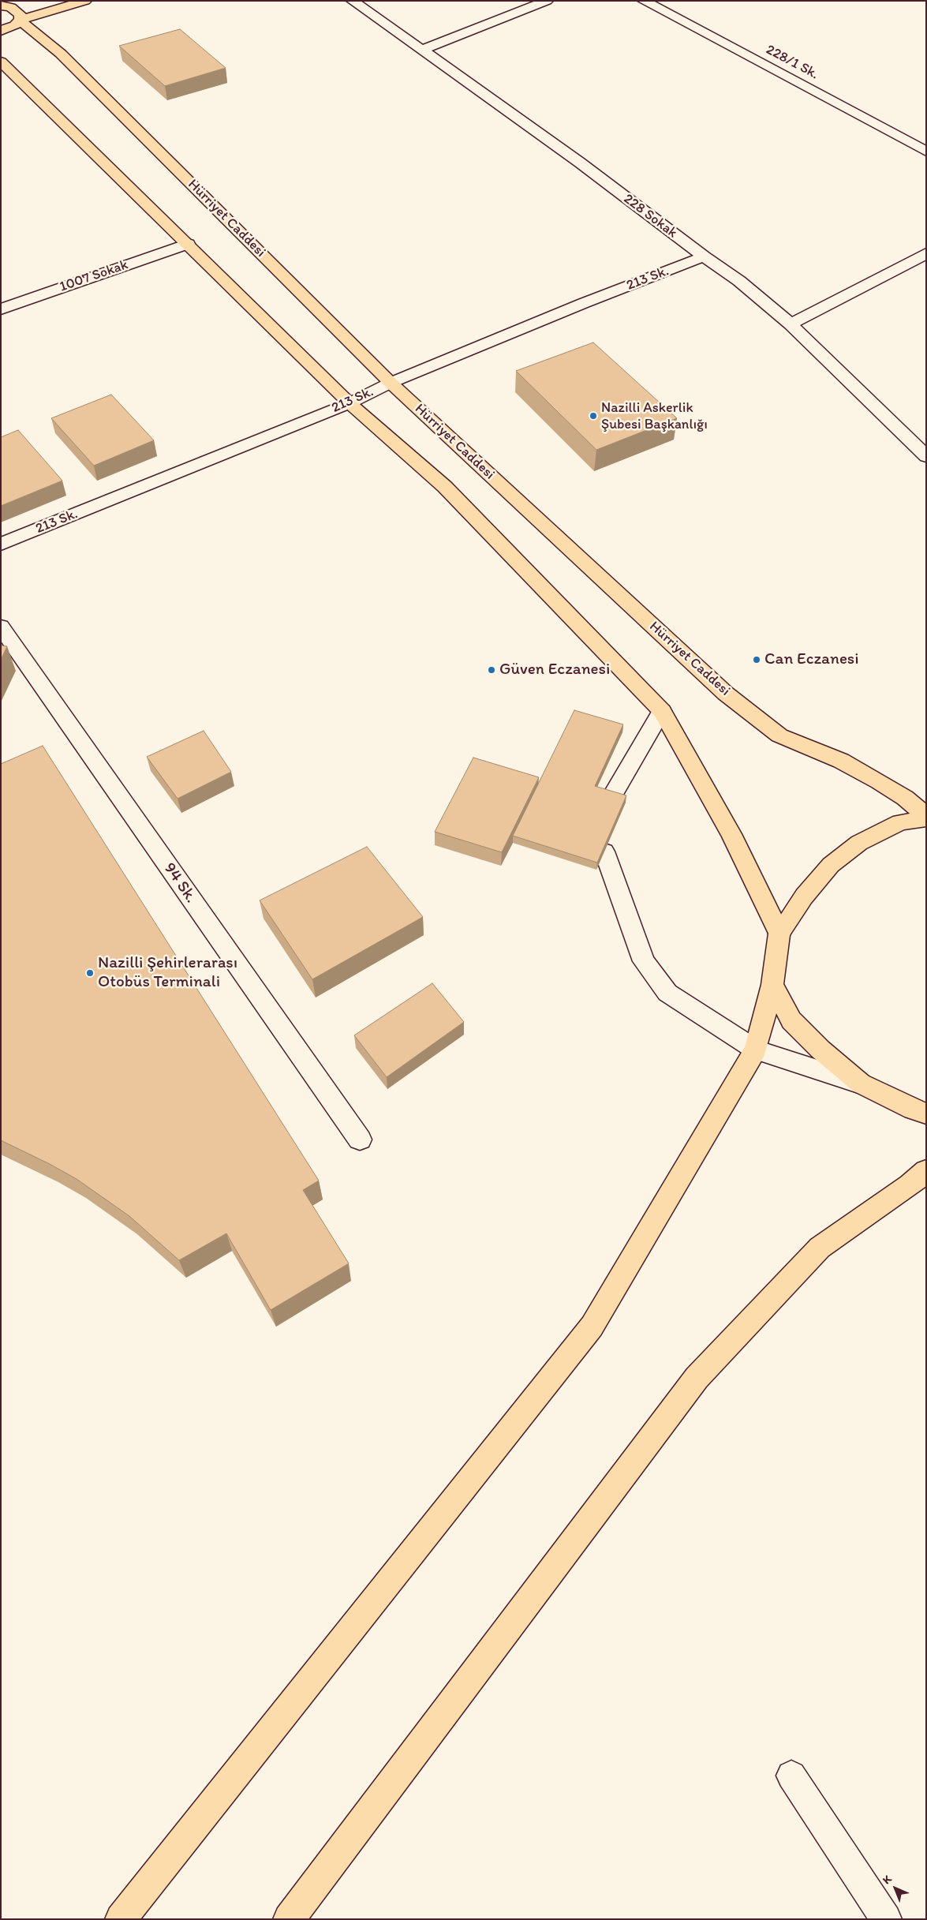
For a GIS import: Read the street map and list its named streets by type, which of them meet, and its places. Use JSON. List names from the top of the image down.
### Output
{
  "streets": {
    "main road": ["Hürriyet Caddesi"],
    "street": [
      "228/1 Sk.",
      "228 Sokak",
      "1007 Sokak",
      "213 Sk.",
      "94 Sk."
    ]
  },
  "crossings": [
    ["228 Sokak", "213 Sk."],
    ["Hürriyet Caddesi", "213 Sk."]
  ],
  "places": [
    "Nazilli Askerlik Şubesi Başkanlığı",
    "Can Eczanesi",
    "Güven Eczanesi",
    "Nazilli Şehirlerarası Otobüs Terminali"
  ],
  "north": "top left"
}
